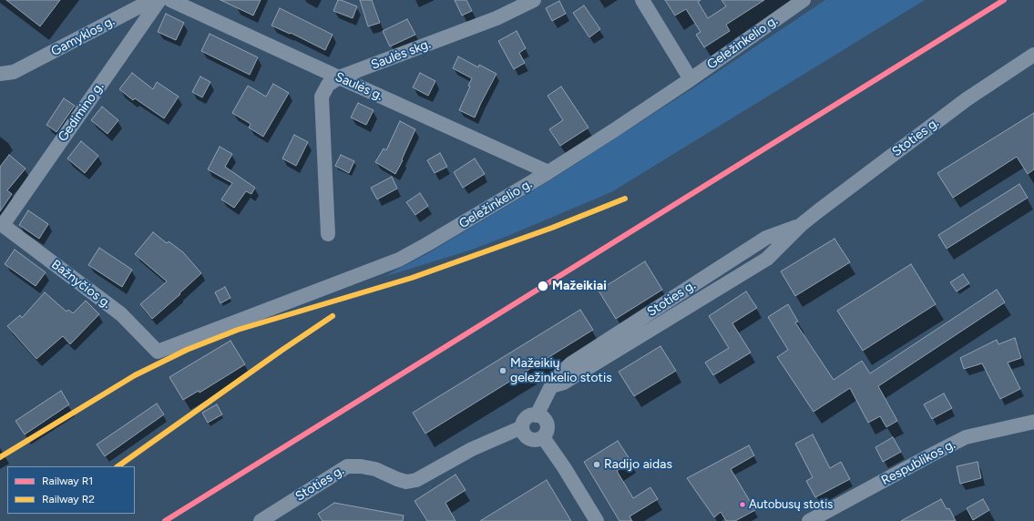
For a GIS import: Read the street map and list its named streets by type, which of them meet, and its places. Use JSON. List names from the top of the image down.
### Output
{
  "streets": {
    "street": [
      "Gamyklos g.",
      "Geležinkelio g.",
      "Saulės skg.",
      "Saulės g.",
      "Gedimino g.",
      "Stoties g.",
      "Bažnyčios g.",
      "Respublikos g."
    ]
  },
  "crossings": [
    ["Geležinkelio g.", "Saulės g."],
    ["Geležinkelio g.", "Bažnyčios g."],
    ["Saulės skg.", "Saulės g."],
    ["Gedimino g.", "Bažnyčios g."]
  ],
  "places": [
    "Mažeikiai",
    "Mažeikių geležinkelio stotis",
    "Radijo aidas",
    "Autobusų stotis"
  ],
  "lines": ["rail line R1", "rail line R2"],
  "legend": ["Railway R1", "Railway R2"]
}
